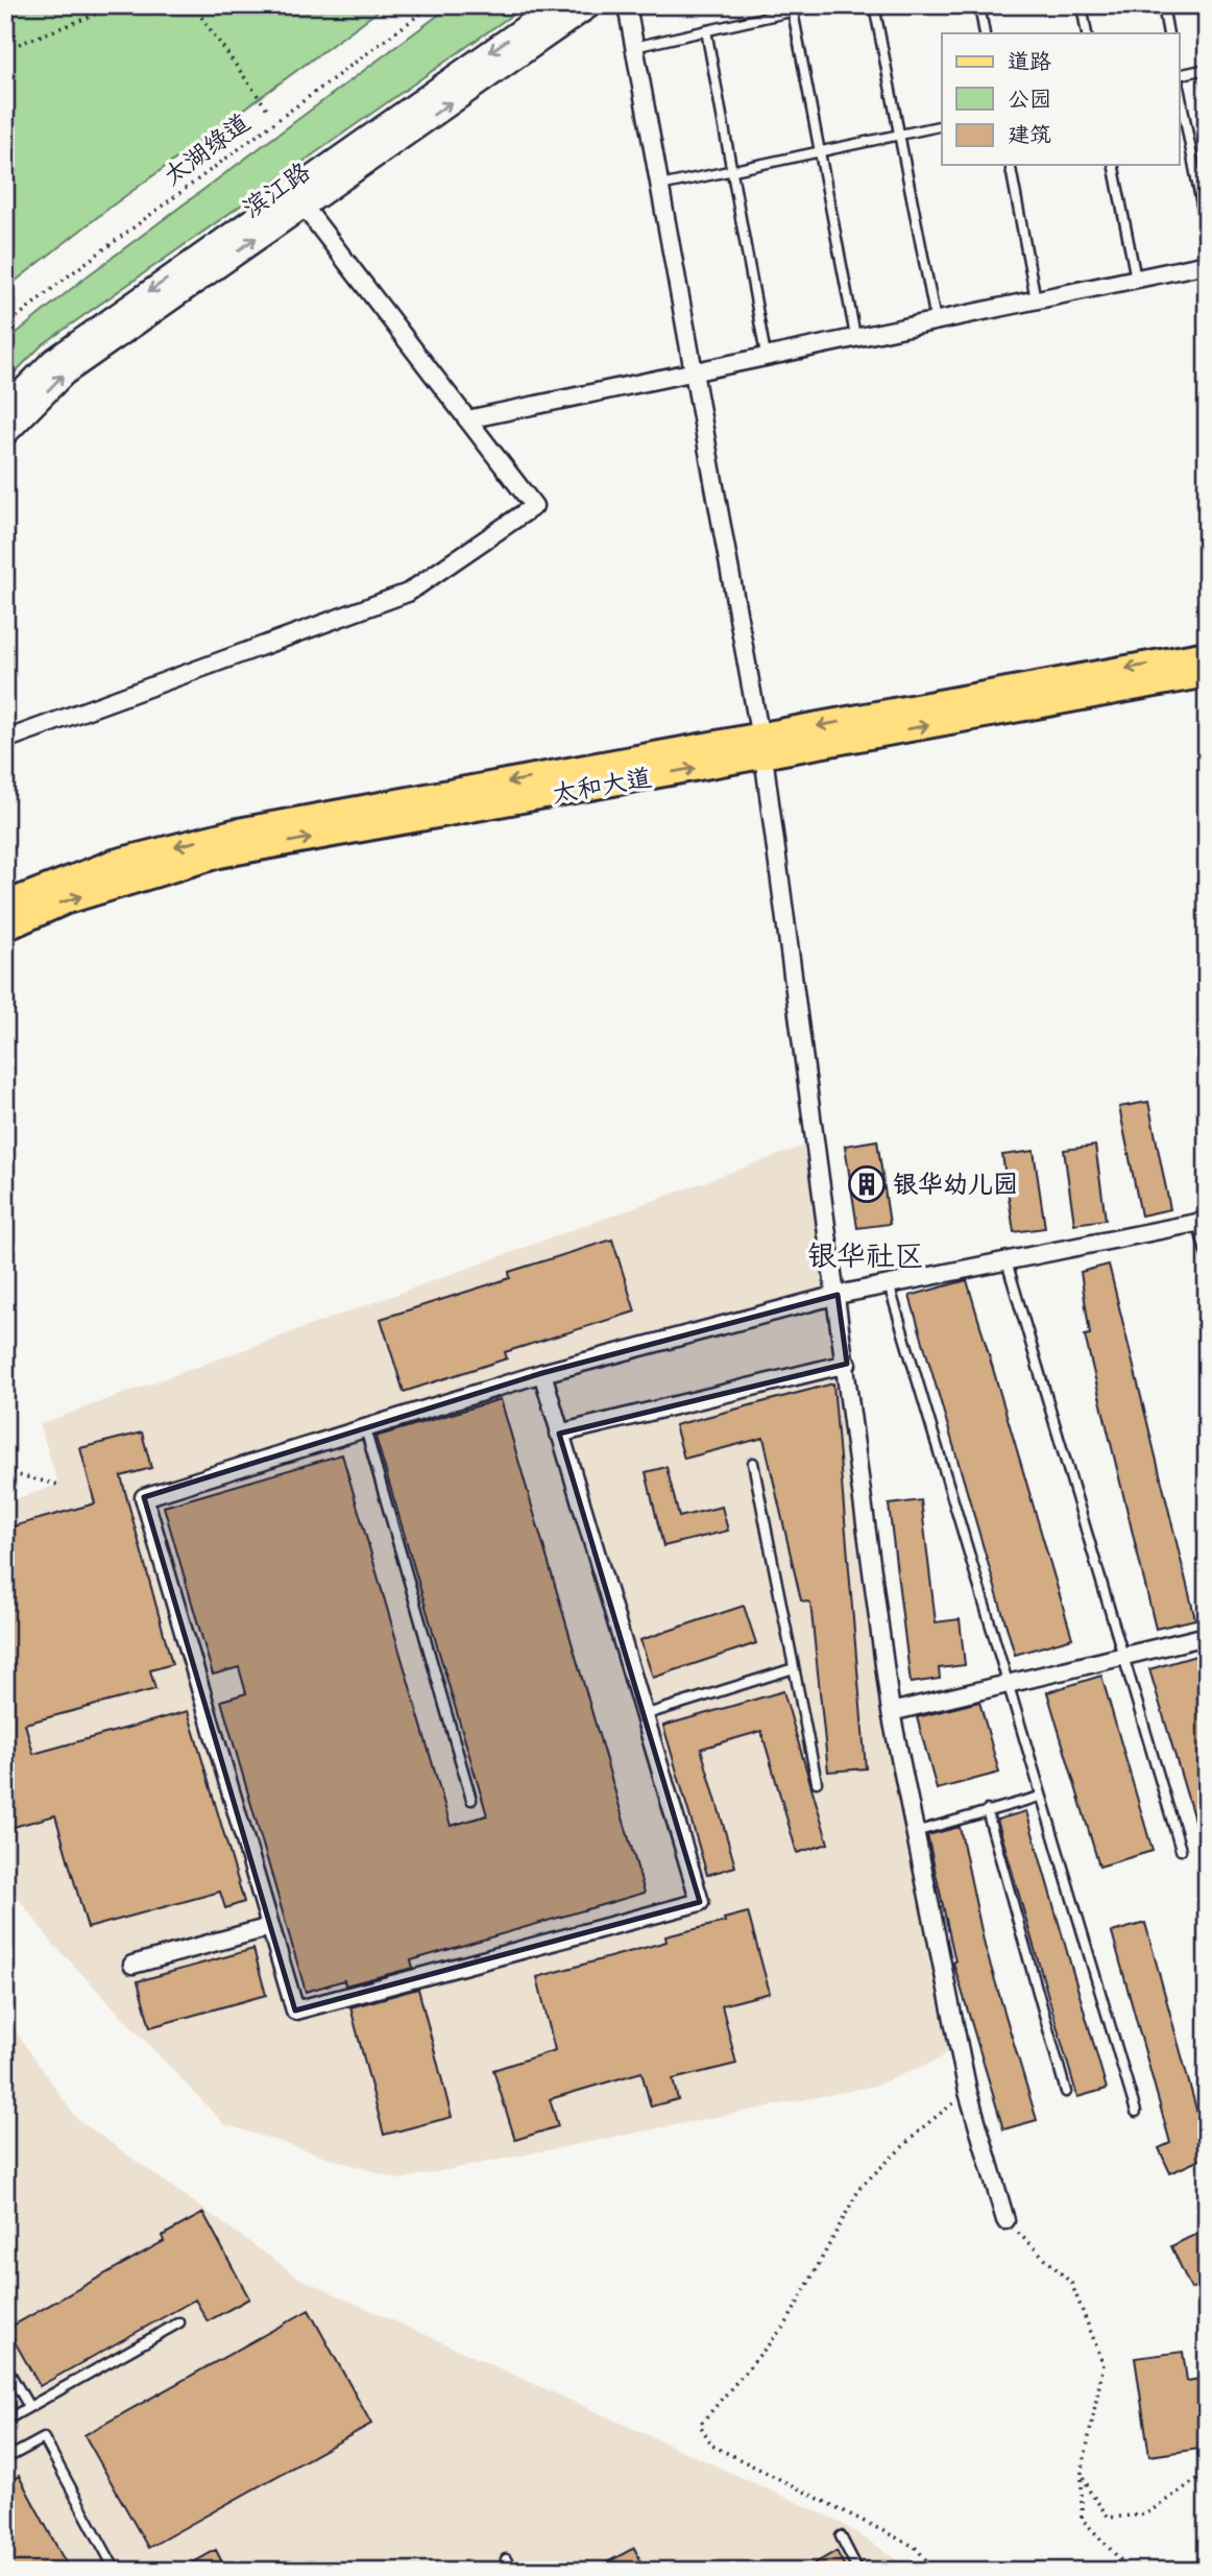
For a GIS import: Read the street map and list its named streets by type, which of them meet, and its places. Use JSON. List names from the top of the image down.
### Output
{
  "streets": {
    "main road": ["太和大道"],
    "street": ["滨江路"],
    "path": ["太湖绿道"]
  },
  "districts": ["银华社区"],
  "places": {
    "building": ["银华幼儿园"]
  },
  "legend": ["道路", "公园", "建筑"]
}
